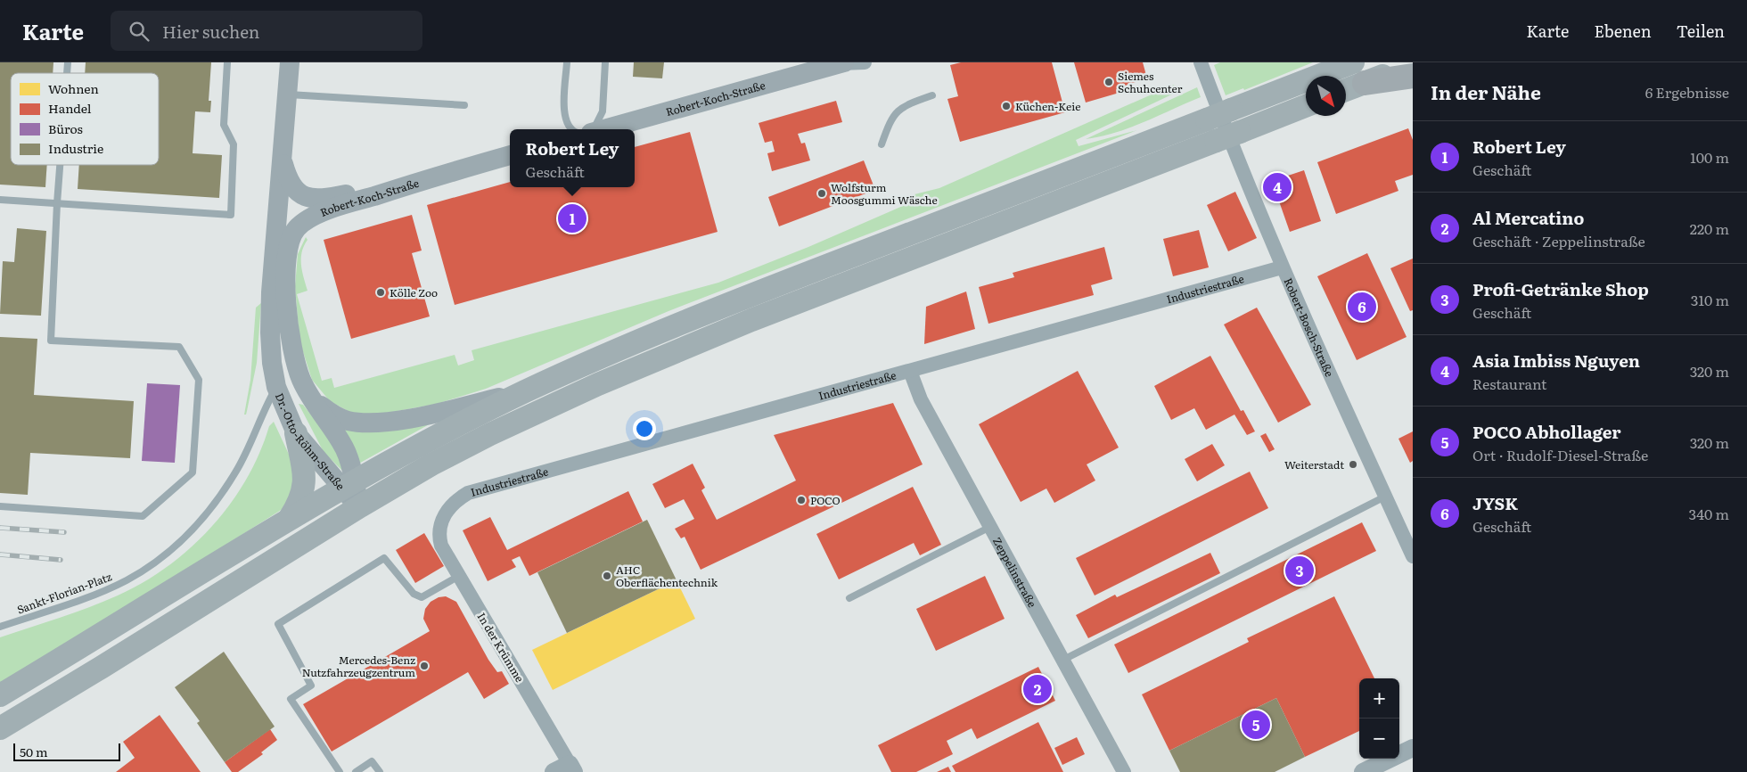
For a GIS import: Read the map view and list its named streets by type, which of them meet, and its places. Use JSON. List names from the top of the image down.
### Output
{
  "streets": {
    "main road": ["Robert-Koch-Straße", "Dr.-Otto-Röhm-Straße"],
    "street": [
      "Industriestraße",
      "Robert-Bosch-Straße",
      "Zeppelinstraße",
      "In der Krümme"
    ],
    "lane": ["Sankt-Florian-Platz"]
  },
  "crossings": [
    ["Robert-Koch-Straße", "Dr.-Otto-Röhm-Straße"],
    ["Industriestraße", "Robert-Bosch-Straße"],
    ["Industriestraße", "Zeppelinstraße"],
    ["Industriestraße", "In der Krümme"],
    ["Dr.-Otto-Röhm-Straße", "Sankt-Florian-Platz"]
  ],
  "places": [
    "Siemes Schuhcenter",
    "Küchen-Keie",
    "Wolfsturm Moosgummi Wäsche",
    "Kölle Zoo",
    "Weiterstadt",
    "POCO",
    "AHC Oberflächentechnik",
    "Mercedes-Benz Nutzfahrzeugzentrum"
  ],
  "legend": [
    "Wohnen",
    "Handel",
    "Büros",
    "Industrie"
  ],
  "scale_bar": "50 m",
  "north": "bottom right",
  "page": {
    "header": "Karte",
    "search": "Hier suchen",
    "nav": ["Karte", "Ebenen", "Teilen"],
    "heading": ["In der Nähe", "6 Ergebnisse"],
    "list": [
      {
        "mark": "1",
        "name": "Robert Ley",
        "note": "Geschäft",
        "value": "100 m"
      },
      {
        "mark": "2",
        "name": "Al Mercatino",
        "note": "Geschäft · Zeppelinstraße",
        "value": "220 m"
      },
      {
        "mark": "3",
        "name": "Profi-Getränke Shop",
        "note": "Geschäft",
        "value": "310 m"
      },
      {
        "mark": "4",
        "name": "Asia Imbiss Nguyen",
        "note": "Restaurant",
        "value": "320 m"
      },
      {
        "mark": "5",
        "name": "POCO Abhollager",
        "note": "Ort · Rudolf-Diesel-Straße",
        "value": "320 m"
      },
      {
        "mark": "6",
        "name": "JYSK",
        "note": "Geschäft",
        "value": "340 m"
      }
    ],
    "popup": ["Robert Ley", "Geschäft"],
    "pins": [
      "4",
      "1",
      "6",
      "3",
      "2",
      "5"
    ],
    "map_buttons": ["+", "−"],
    "scale": "50 m"
  }
}
